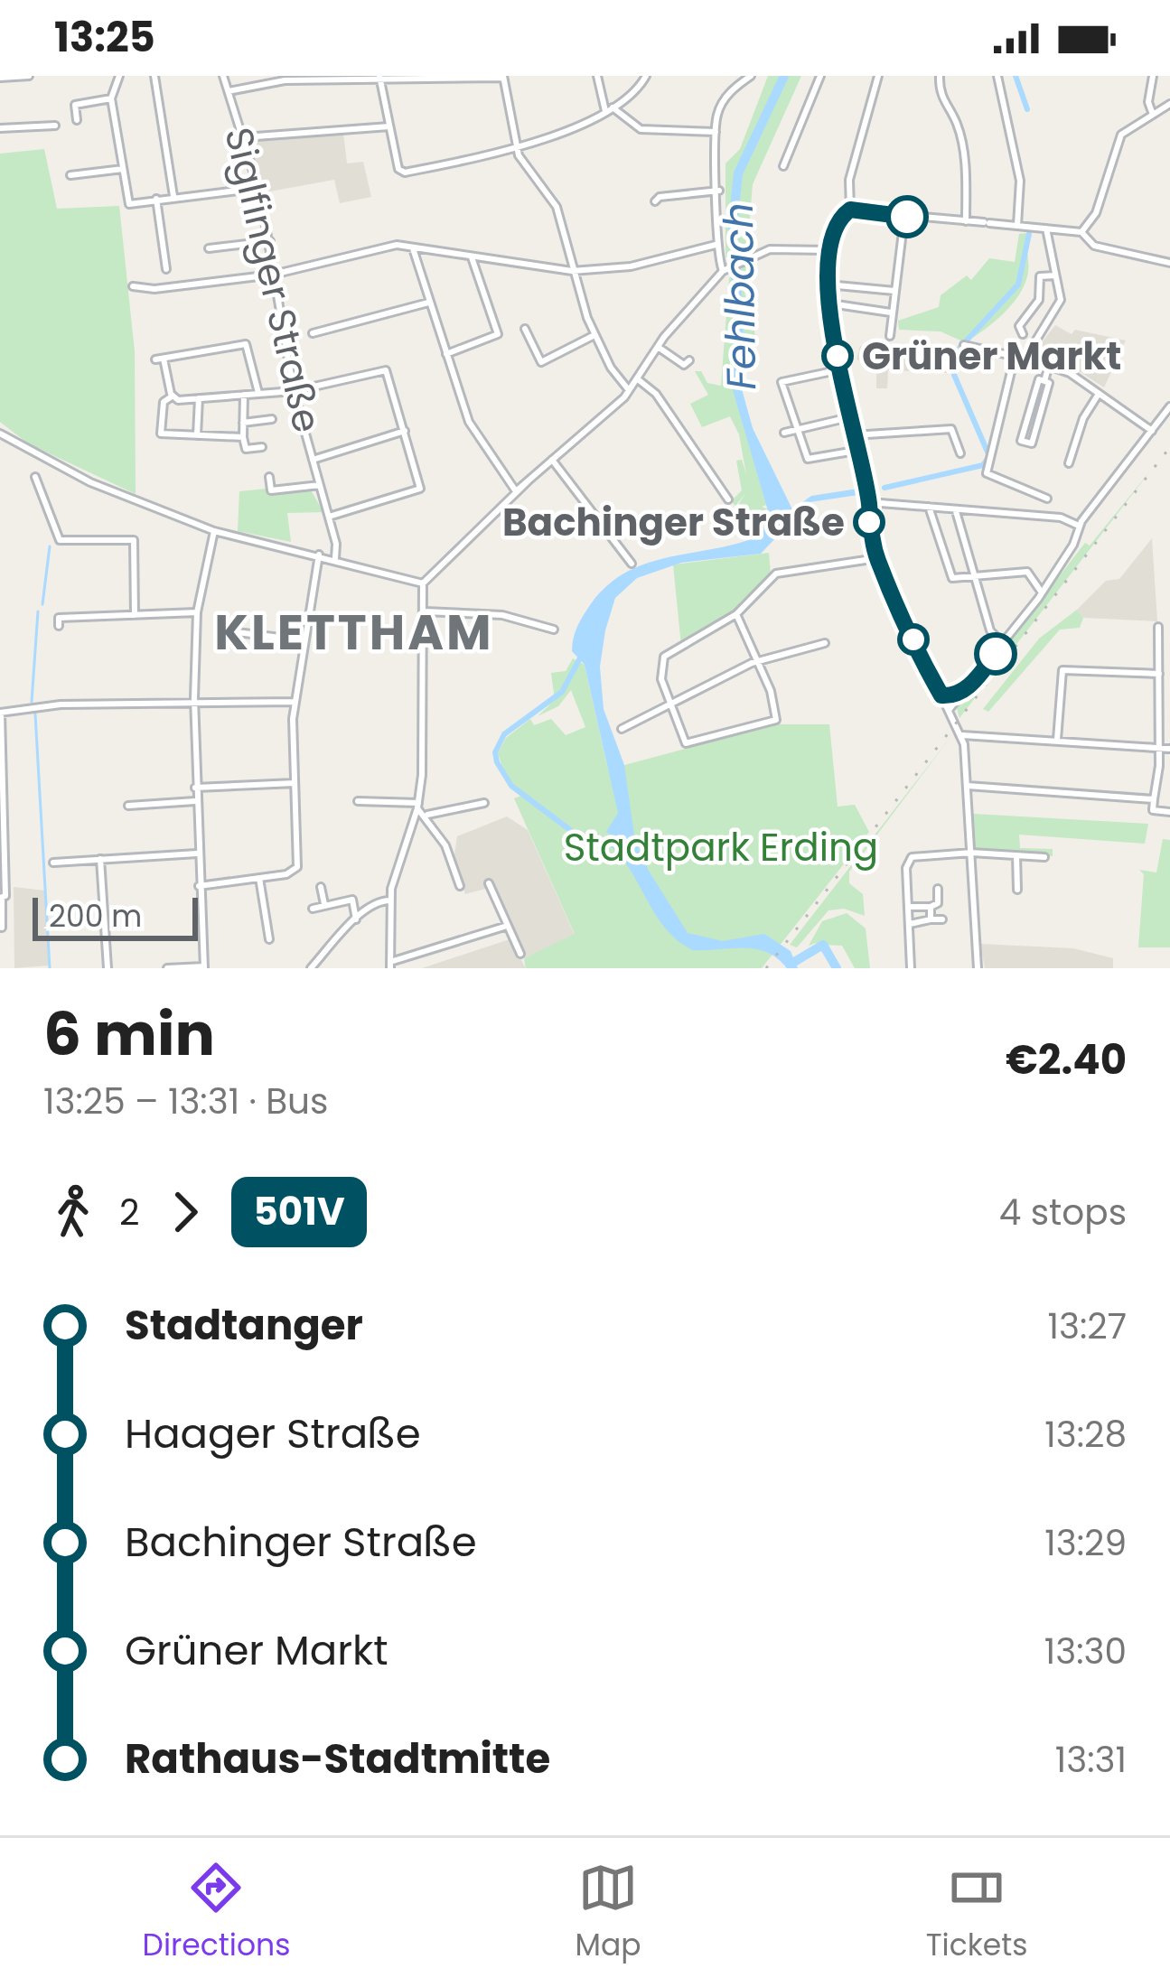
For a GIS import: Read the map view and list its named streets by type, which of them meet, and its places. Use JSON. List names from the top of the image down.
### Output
{
  "streets": {
    "street": ["Siglfinger Straße"]
  },
  "districts": ["KLETTHAM"],
  "water": ["Fehlbach"],
  "parks": ["Stadtpark Erding"],
  "places": ["Grüner Markt", "Bachinger Straße"],
  "lines": ["bus line 501V"],
  "scale_bar": "200 m",
  "page": {
    "status": "13:25",
    "scale": "200 m",
    "heading": ["6 min", "13:25 – 13:31 · Bus", "€2.40"],
    "legs": ["2", "501V", "4 stops"],
    "list": [
      {
        "name": "Stadtanger",
        "value": "13:27"
      },
      {
        "name": "Haager Straße",
        "value": "13:28"
      },
      {
        "name": "Bachinger Straße",
        "value": "13:29"
      },
      {
        "name": "Grüner Markt",
        "value": "13:30"
      },
      {
        "name": "Rathaus-Stadtmitte",
        "value": "13:31"
      }
    ],
    "tabs": ["Directions", "Map", "Tickets"]
  }
}
